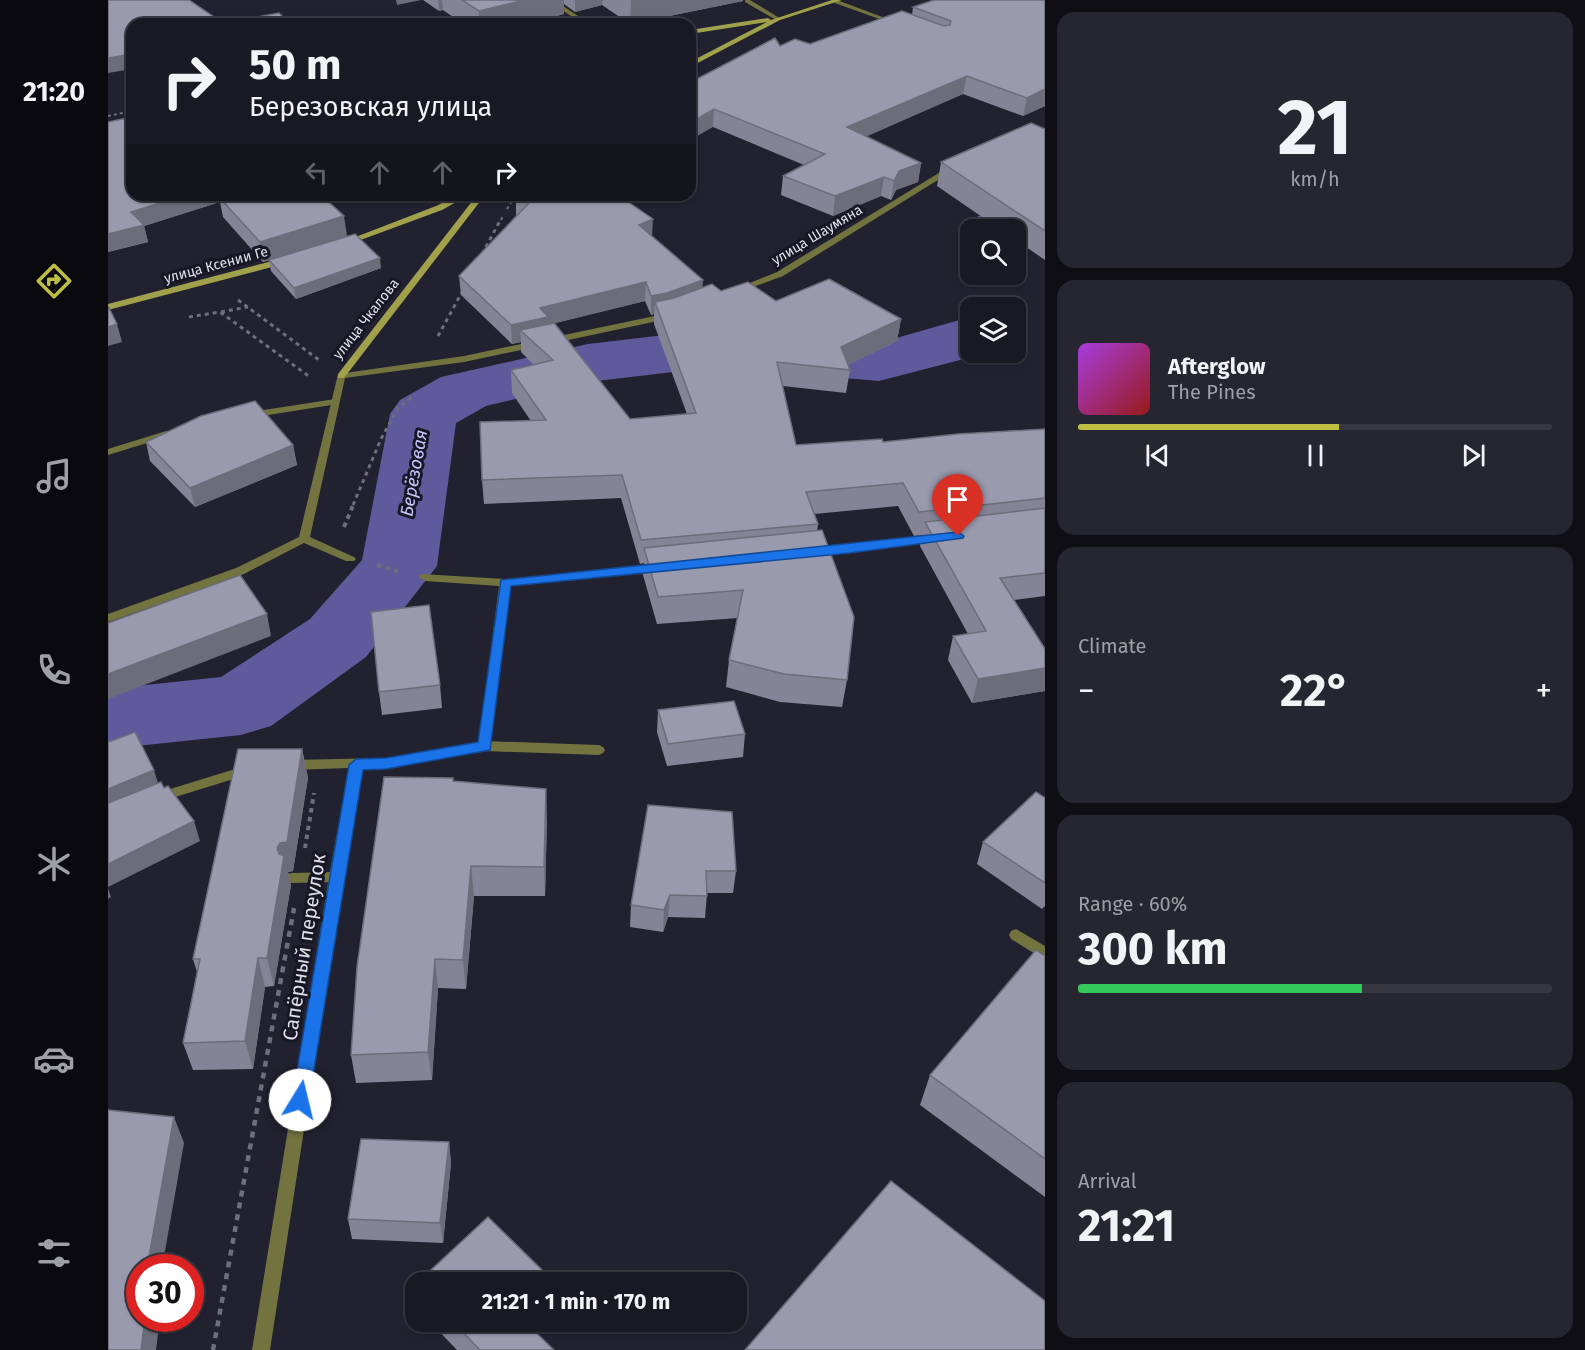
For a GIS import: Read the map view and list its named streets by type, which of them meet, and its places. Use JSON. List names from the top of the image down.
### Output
{
  "streets": {
    "street": [
      "улица Шаумяна",
      "улица Ксении Ге",
      "улица Чкалова",
      "Сапёрный переулок"
    ]
  },
  "water": ["Берёзовая"],
  "page": {
    "tabs": "21:20",
    "tile": [
      ["21", "km/h"],
      "Climate",
      ["Range · 60%", "300 km"],
      ["Arrival", "21:21"]
    ],
    "turn": ["50 m", "Березовская улица"],
    "song": ["Afterglow", "The Pines"],
    "heat": ["−", "22°", "+"],
    "limit": "30",
    "trip": "21:21 · 1 min · 170 m"
  }
}
